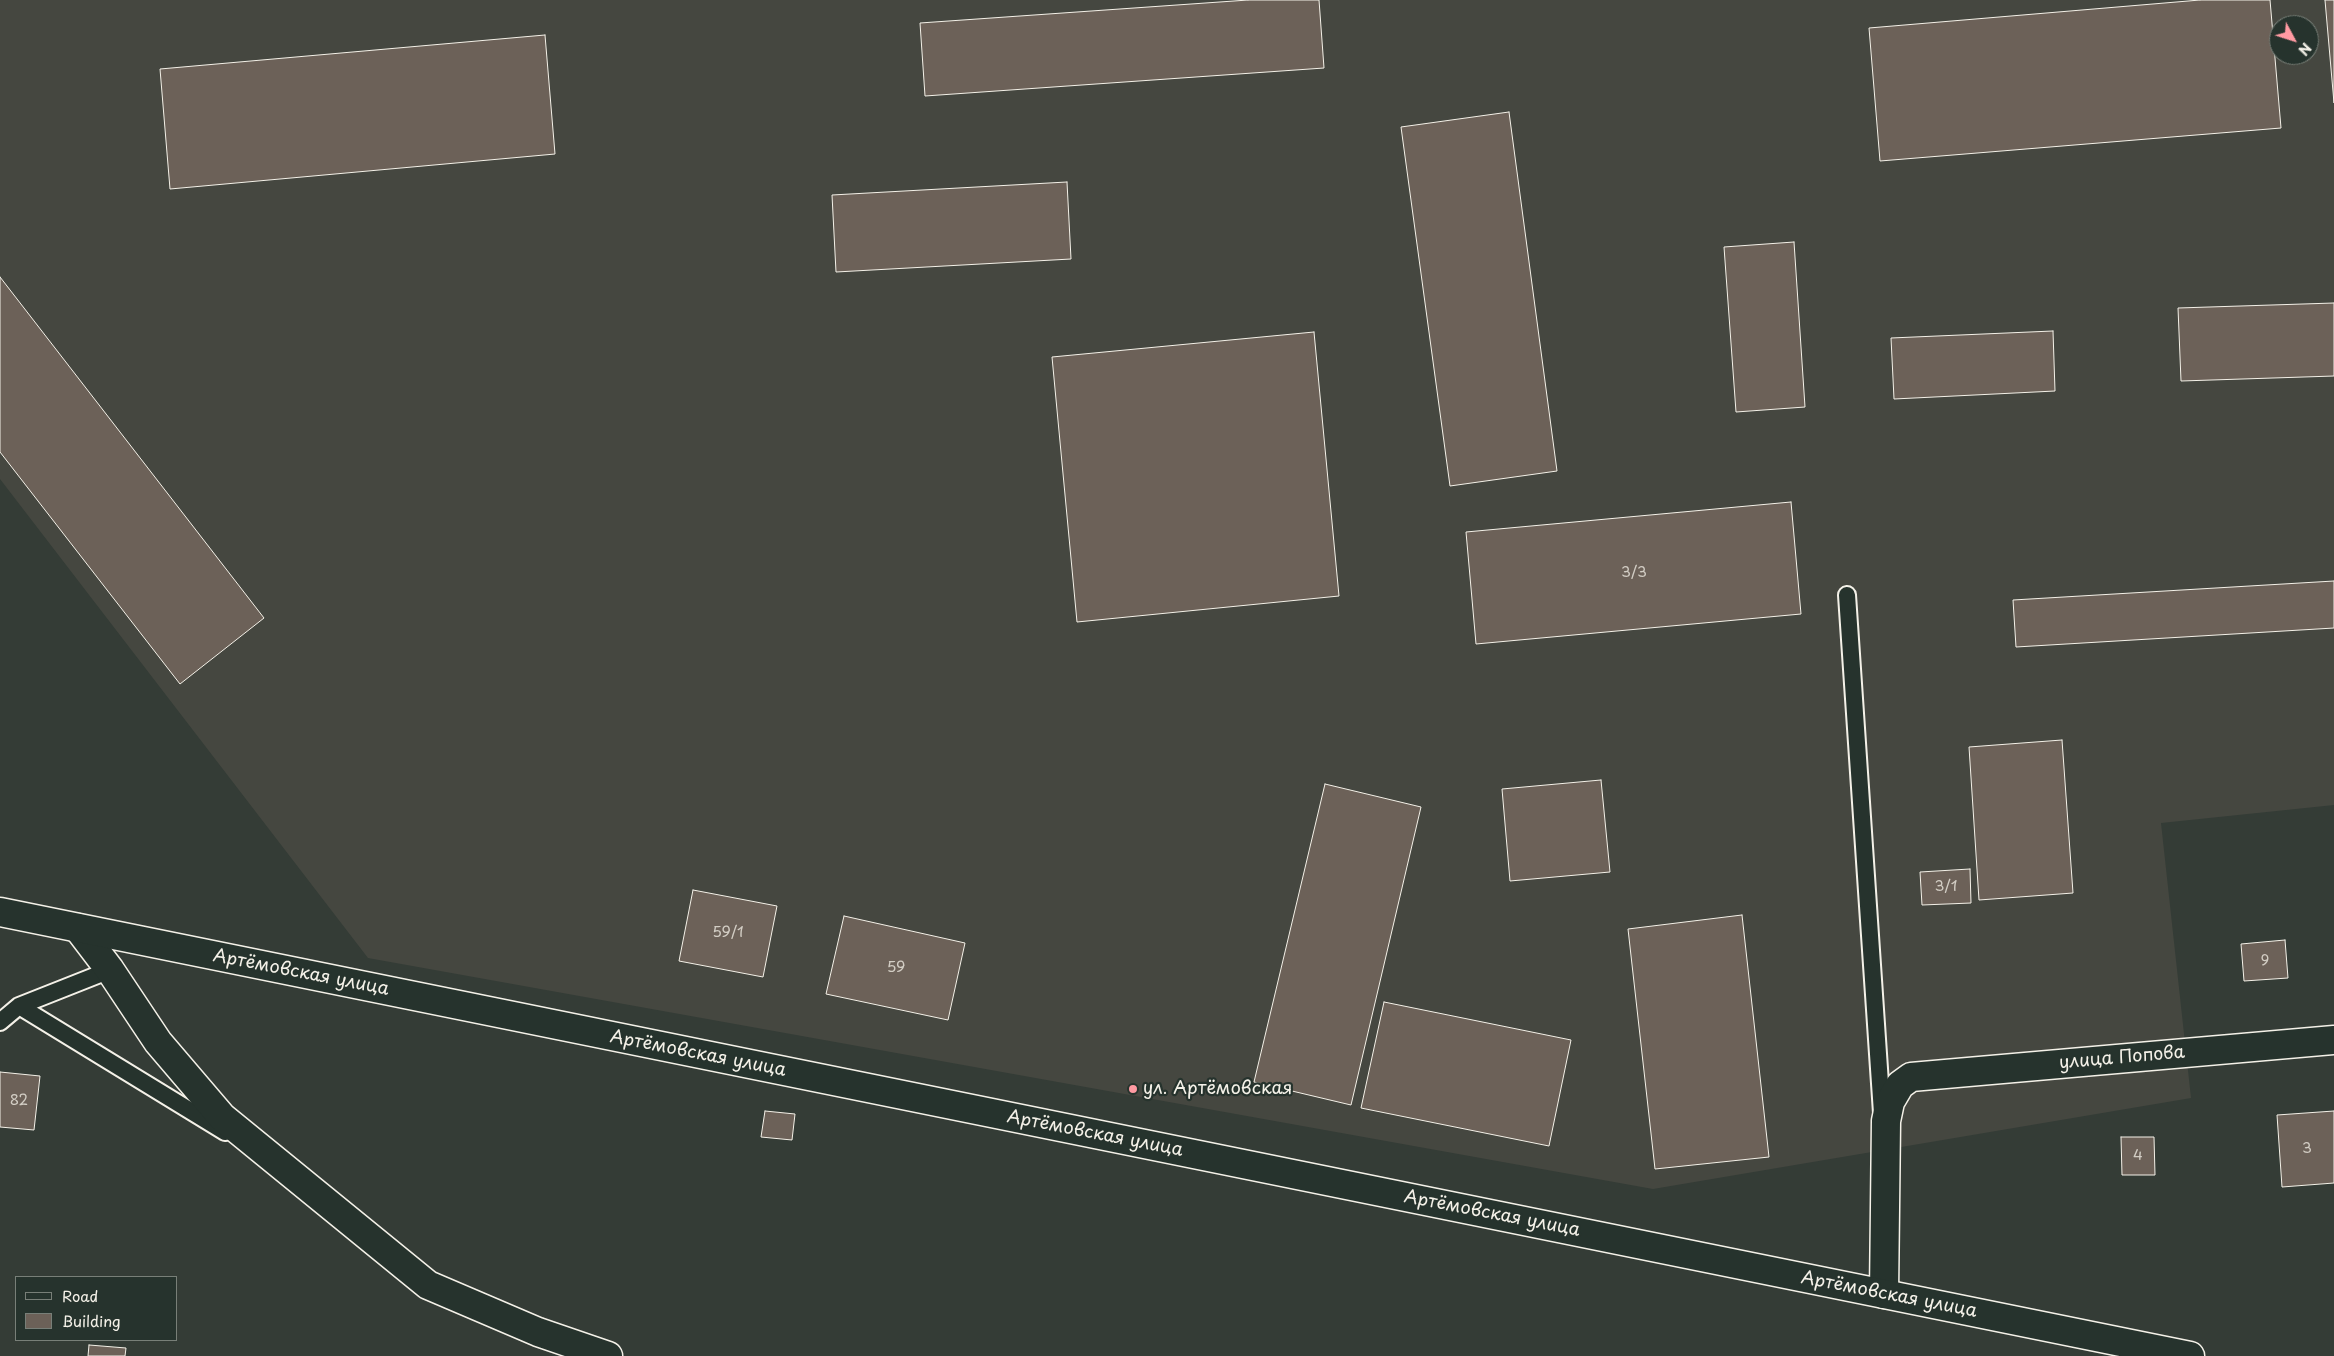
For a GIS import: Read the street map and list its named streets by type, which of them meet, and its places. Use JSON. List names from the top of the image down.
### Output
{
  "streets": {
    "street": ["Артёмовская улица", "улица Попова"]
  },
  "places": ["ул. Артёмовская"],
  "house_numbers": [
    "3/3",
    "3/1",
    "59/1",
    "9",
    "59",
    "82",
    "3",
    "4"
  ],
  "legend": ["Road", "Building"],
  "north": "bottom right"
}
